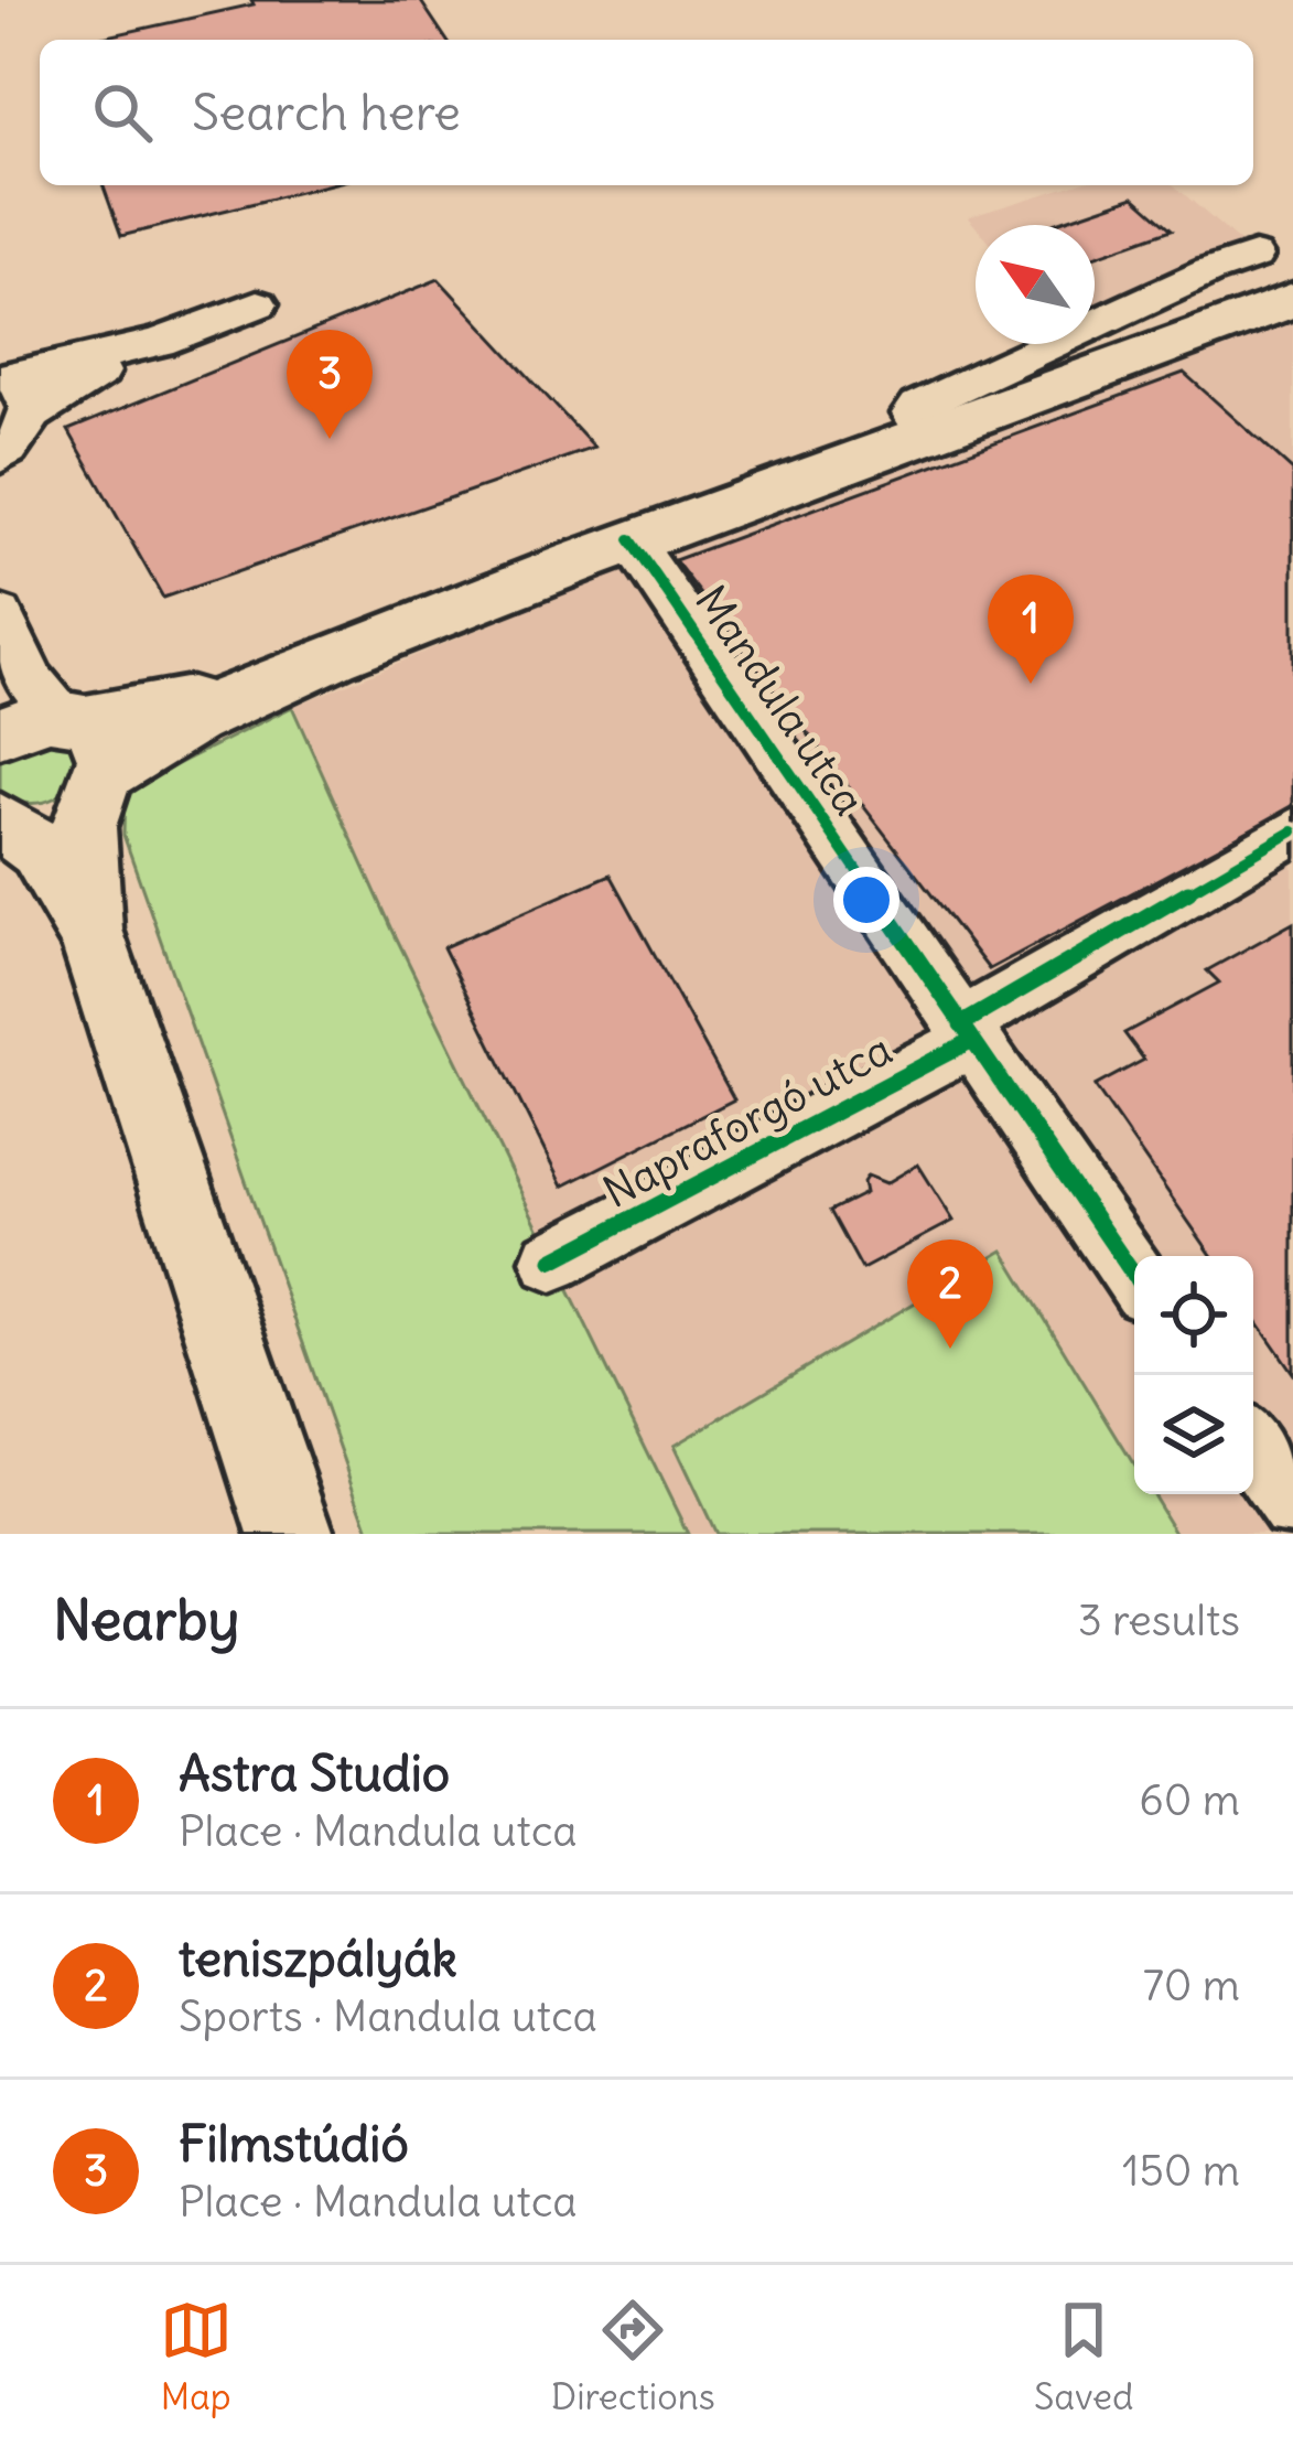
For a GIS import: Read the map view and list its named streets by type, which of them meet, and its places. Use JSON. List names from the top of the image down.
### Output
{
  "streets": {
    "street": ["Mandula utca", "Napraforgó utca"]
  },
  "crossings": [
    ["Mandula utca", "Napraforgó utca"]
  ],
  "north": "top left",
  "page": {
    "search": "Search here",
    "pins": ["3", "1", "2"],
    "heading": ["Nearby", "3 results"],
    "list": [
      {
        "mark": "1",
        "name": "Astra Studio",
        "note": "Place · Mandula utca",
        "value": "60 m"
      },
      {
        "mark": "2",
        "name": "teniszpályák",
        "note": "Sports · Mandula utca",
        "value": "70 m"
      },
      {
        "mark": "3",
        "name": "Filmstúdió",
        "note": "Place · Mandula utca",
        "value": "150 m"
      }
    ],
    "nav": ["Map", "Directions", "Saved"]
  }
}
